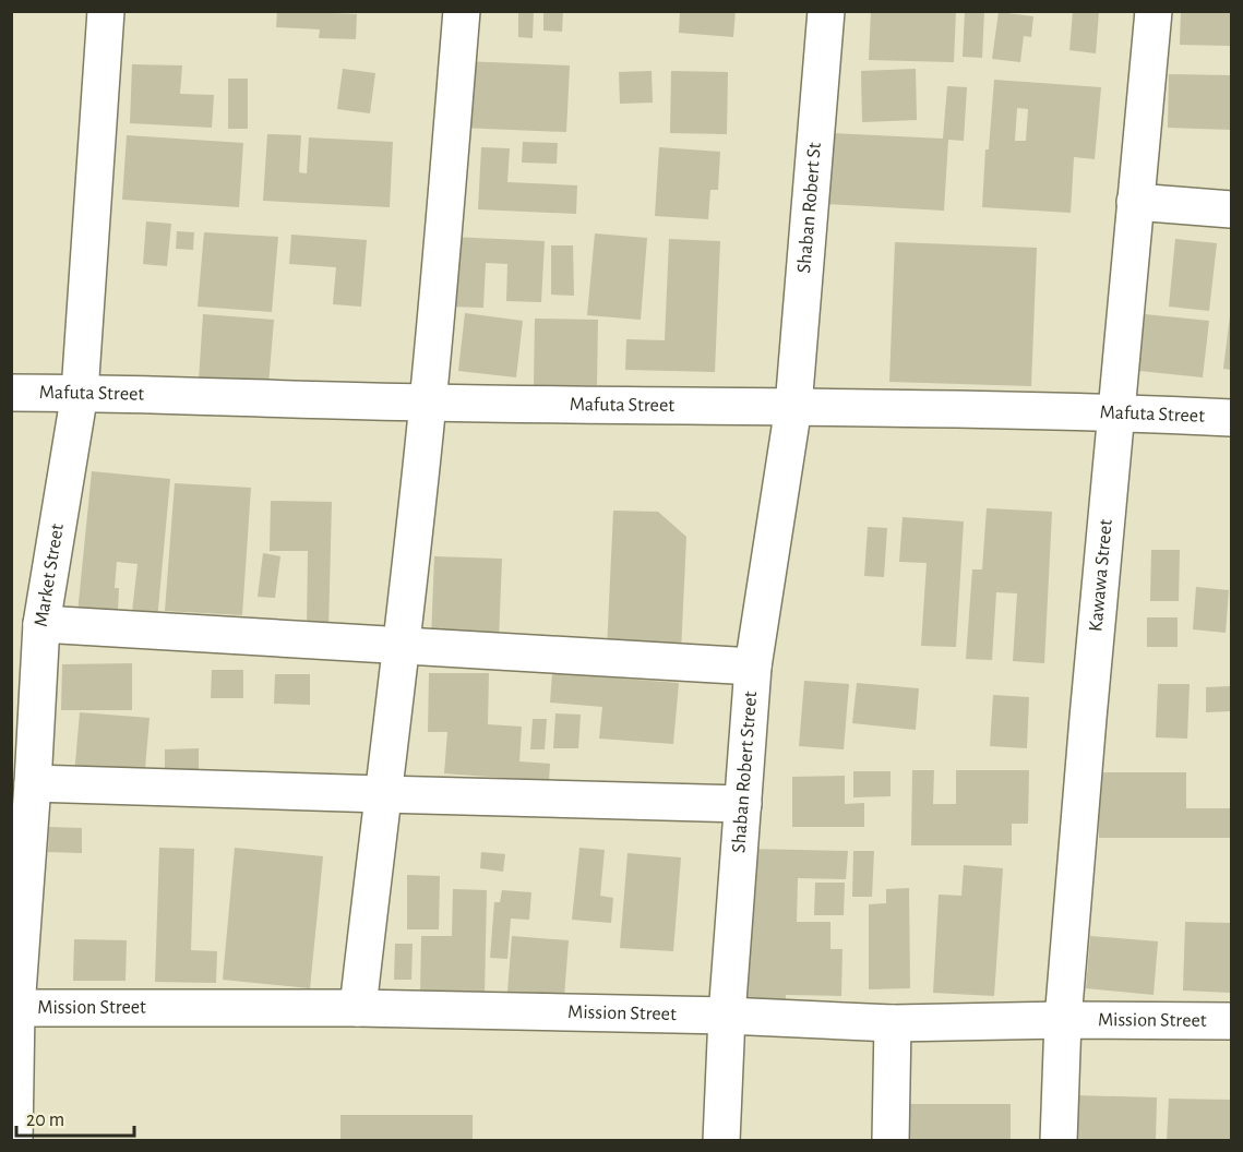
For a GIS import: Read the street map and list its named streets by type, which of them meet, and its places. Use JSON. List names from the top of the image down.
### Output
{
  "streets": {
    "street": [
      "Shaban Robert St",
      "Mafuta Street",
      "Market Street",
      "Kawawa Street",
      "Shaban Robert Street",
      "Mission Street"
    ]
  },
  "crossings": [
    ["Shaban Robert St", "Mafuta Street"],
    ["Shaban Robert St", "Shaban Robert Street"],
    ["Mafuta Street", "Market Street"],
    ["Mafuta Street", "Kawawa Street"],
    ["Mafuta Street", "Shaban Robert Street"],
    ["Market Street", "Mission Street"],
    ["Kawawa Street", "Mission Street"],
    ["Shaban Robert Street", "Mission Street"]
  ],
  "scale_bar": "20 m"
}
